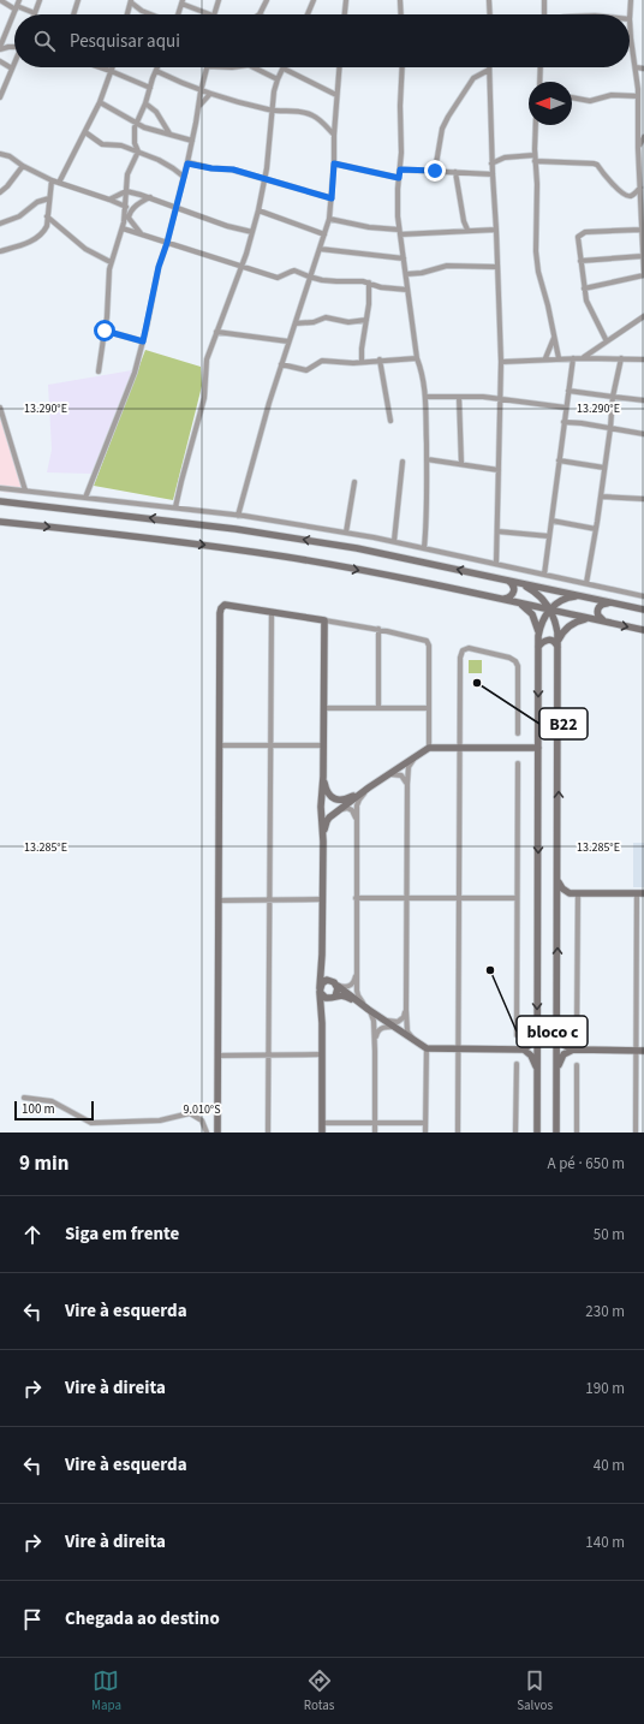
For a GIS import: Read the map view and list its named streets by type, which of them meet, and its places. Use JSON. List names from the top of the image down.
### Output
{
  "places": ["B22", "bloco c"],
  "scale_bar": "100 m",
  "north": "left",
  "page": {
    "search": "Pesquisar aqui",
    "scale": "100 m",
    "heading": ["9 min", "A pé · 650 m"],
    "list": [
      ["Siga em frente", "50 m"],
      ["Vire à esquerda", "230 m"],
      ["Vire à direita", "190 m"],
      ["Vire à esquerda", "40 m"],
      ["Vire à direita", "140 m"],
      "Chegada ao destino"
    ],
    "nav": ["Mapa", "Rotas", "Salvos"]
  },
  "coordinates": ["13.290°E", "13.285°E", "9.010°S"]
}
